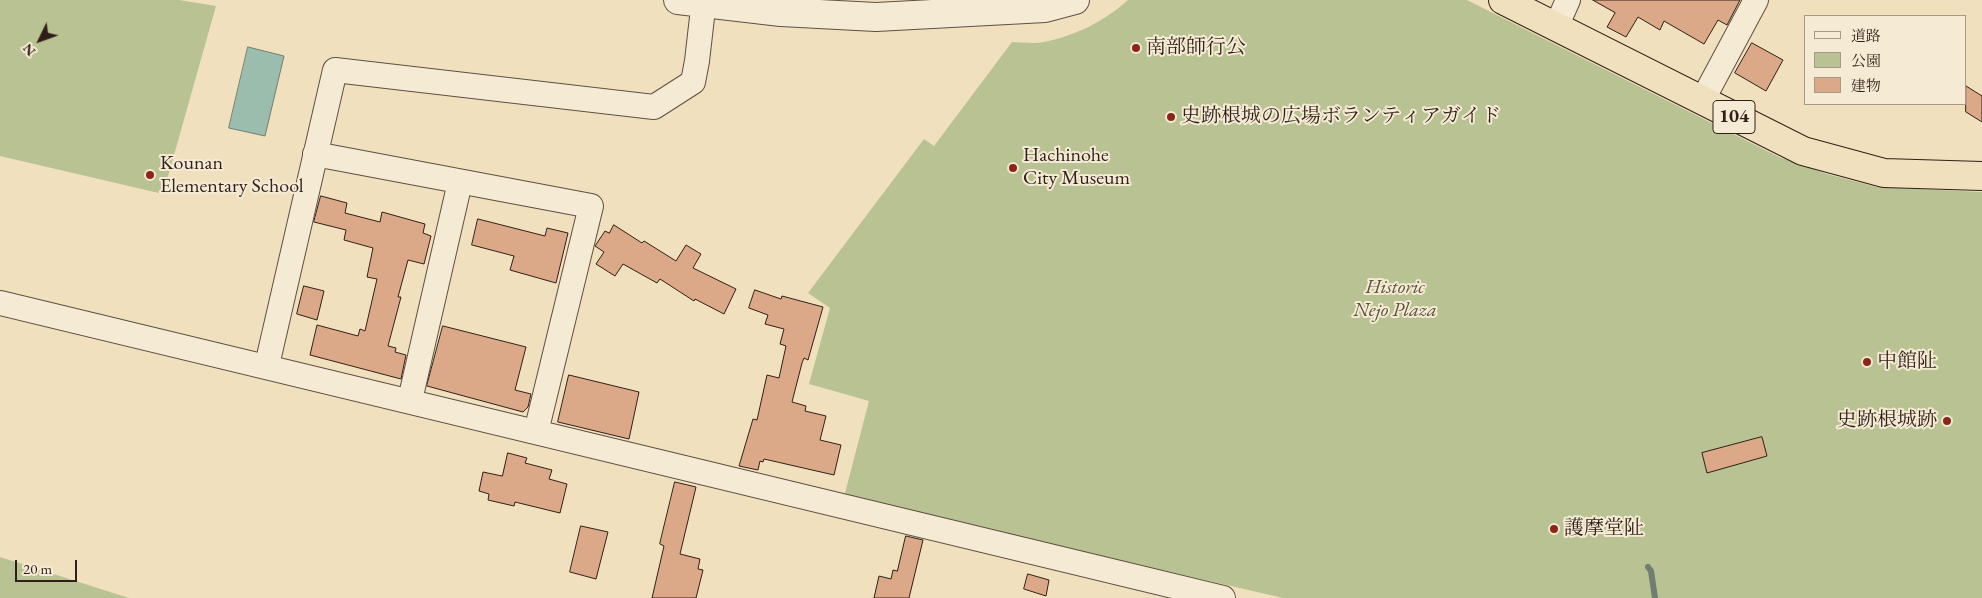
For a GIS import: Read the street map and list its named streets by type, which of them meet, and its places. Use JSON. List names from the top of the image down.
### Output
{
  "streets": {
    "highway": ["104"]
  },
  "parks": ["Historic Nejo Plaza"],
  "places": [
    "南部師行公",
    "史跡根城の広場ボランティアガイド",
    "Hachinohe City Museum",
    "Kounan Elementary School",
    "中館阯",
    "史跡根城跡",
    "護摩堂阯"
  ],
  "legend": ["道路", "公園", "建物"],
  "scale_bar": "20 m",
  "north": "bottom left"
}
